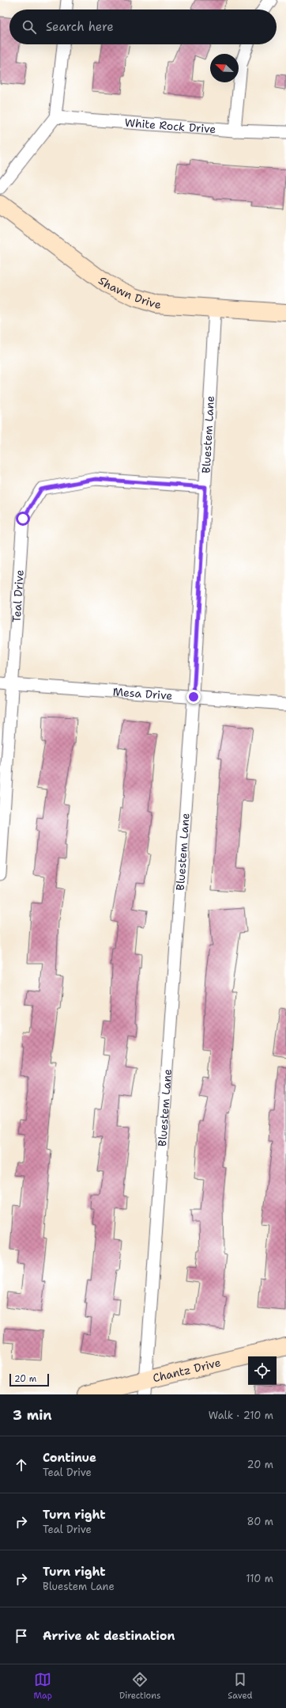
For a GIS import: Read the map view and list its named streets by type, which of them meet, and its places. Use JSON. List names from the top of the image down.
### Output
{
  "streets": {
    "street": [
      "White Rock Drive",
      "Shawn Drive",
      "Bluestem Lane",
      "Teal Drive",
      "Mesa Drive",
      "Chantz Drive"
    ]
  },
  "crossings": [
    ["Shawn Drive", "Bluestem Lane"],
    ["Bluestem Lane", "Teal Drive"],
    ["Bluestem Lane", "Mesa Drive"],
    ["Bluestem Lane", "Chantz Drive"],
    ["Teal Drive", "Mesa Drive"]
  ],
  "scale_bar": "20 m",
  "north": "top left",
  "page": {
    "search": "Search here",
    "scale": "20 m",
    "heading": ["3 min", "Walk · 210 m"],
    "list": [
      ["Continue", "Teal Drive", "20 m"],
      ["Turn right", "Teal Drive", "80 m"],
      ["Turn right", "Bluestem Lane", "110 m"],
      "Arrive at destination"
    ],
    "nav": ["Map", "Directions", "Saved"]
  }
}
